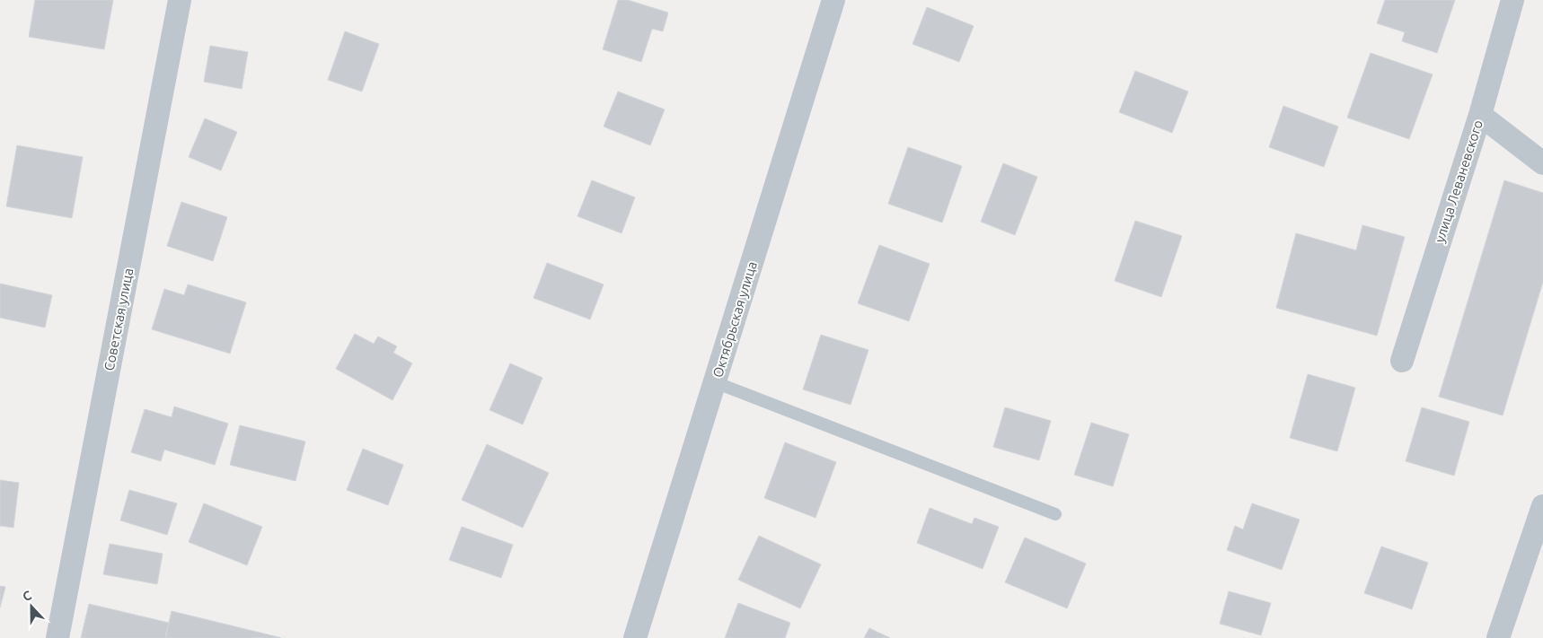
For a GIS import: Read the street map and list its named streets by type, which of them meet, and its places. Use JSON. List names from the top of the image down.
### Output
{
  "streets": {
    "street": ["улица Леваневского", "Советская улица", "Октябрьская улица"]
  },
  "north": "top"
}
